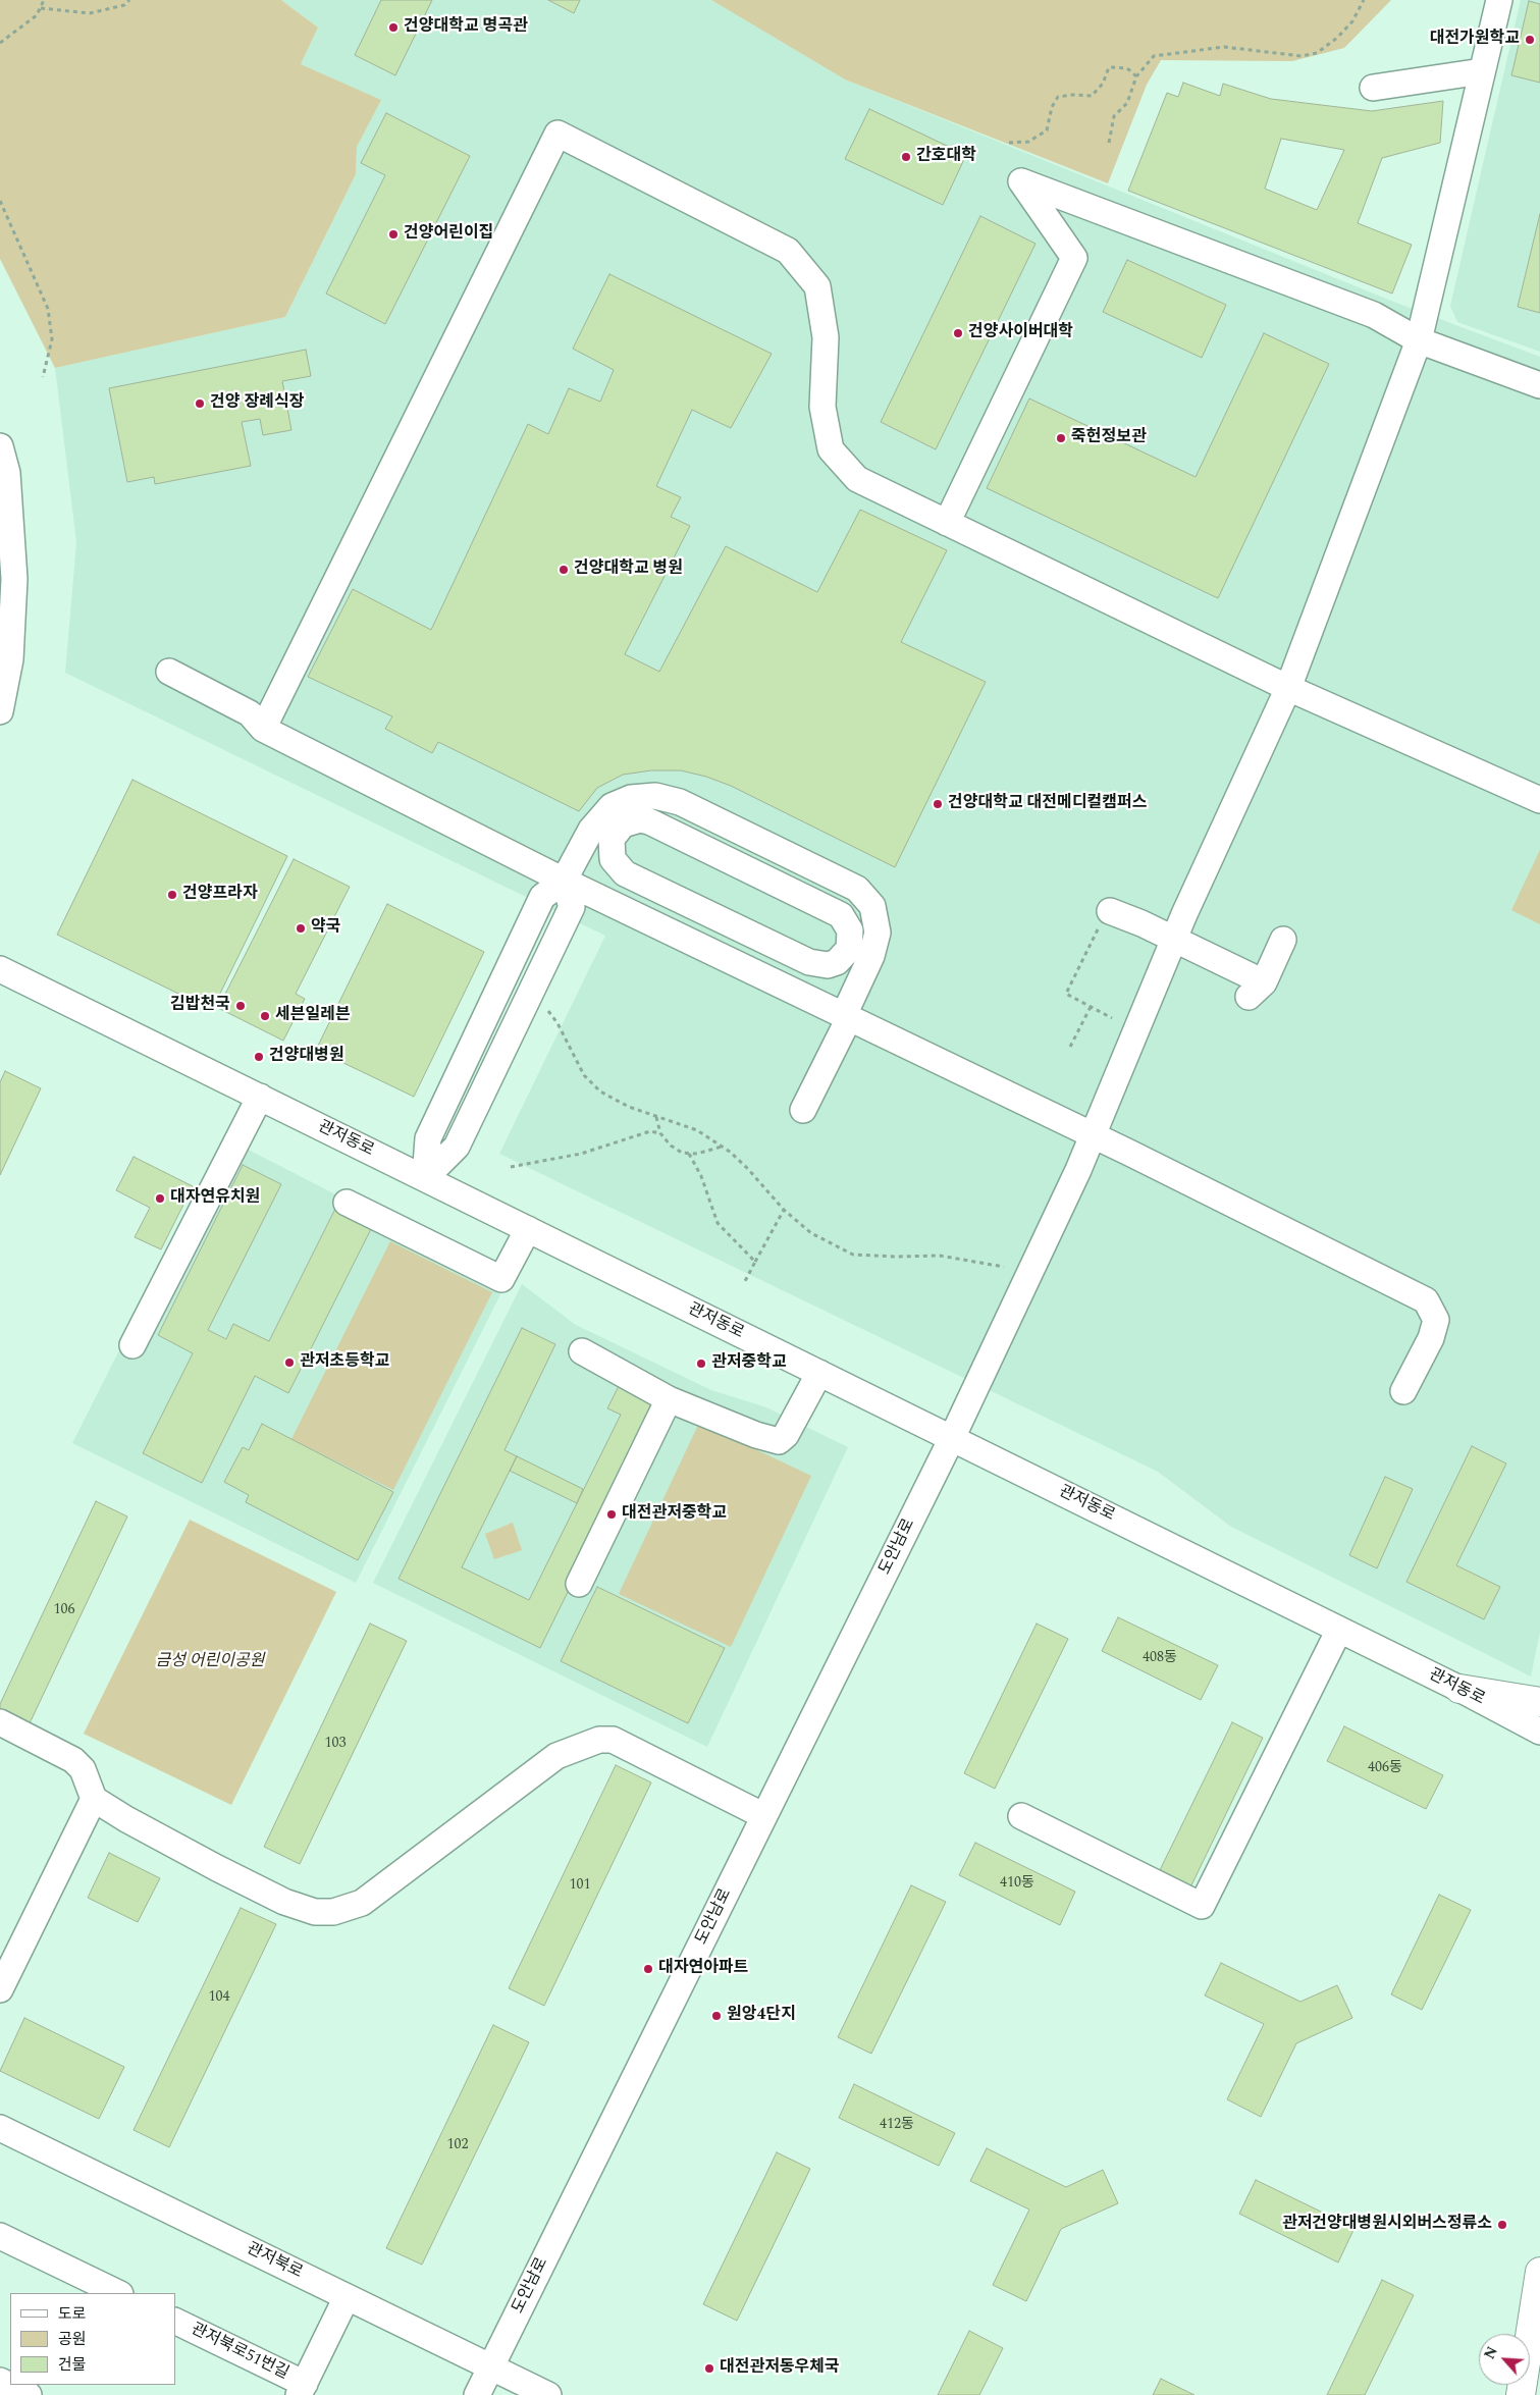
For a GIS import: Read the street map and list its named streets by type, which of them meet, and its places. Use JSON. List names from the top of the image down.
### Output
{
  "streets": {
    "street": [
      "관저동로",
      "도안남로",
      "관저북로",
      "관저북로51번길"
    ]
  },
  "crossings": [
    ["관저동로", "도안남로"],
    ["도안남로", "관저북로"]
  ],
  "parks": ["금성 어린이공원"],
  "places": [
    "건양대학교 명곡관",
    "대전가원학교",
    "간호대학",
    "건양어린이집",
    "건양사이버대학",
    "건양 장례식장",
    "죽헌정보관",
    "건양대학교 병원",
    "건양대학교 대전메디컬캠퍼스",
    "건양프라자",
    "약국",
    "김밥천국",
    "세븐일레븐",
    "건양대병원",
    "대자연유치원",
    "관저초등학교",
    "관저중학교",
    "대전관저중학교",
    "대자연아파트",
    "원앙4단지",
    "관저건양대병원시외버스정류소",
    "대전관저동우체국"
  ],
  "house_numbers": [
    "106",
    "408동",
    "103",
    "406동",
    "410동",
    "101",
    "104",
    "412동",
    "102"
  ],
  "legend": ["도로", "공원", "건물"],
  "north": "top left"
}
